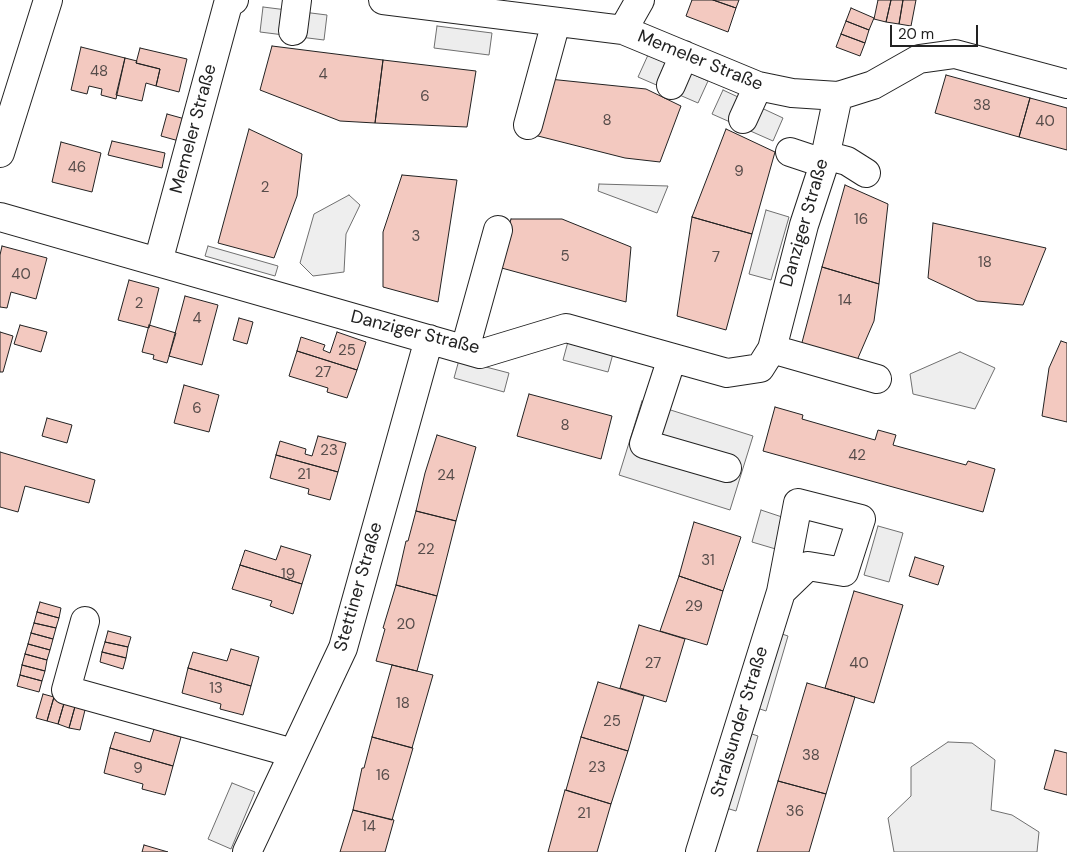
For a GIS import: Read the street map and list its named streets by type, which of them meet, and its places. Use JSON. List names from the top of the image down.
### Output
{
  "streets": {
    "street": [
      "Memeler Straße",
      "Danziger Straße",
      "Stettiner Straße",
      "Stralsunder Straße"
    ]
  },
  "crossings": [
    ["Memeler Straße", "Danziger Straße"],
    ["Danziger Straße", "Stettiner Straße"]
  ],
  "house_numbers": [
    "48",
    "4",
    "6",
    "38",
    "8",
    "40",
    "46",
    "9",
    "2",
    "16",
    "3",
    "5",
    "7",
    "18",
    "40",
    "14",
    "2",
    "4",
    "25",
    "27",
    "6",
    "8",
    "23",
    "42",
    "21",
    "24",
    "22",
    "31",
    "19",
    "29",
    "20",
    "27",
    "40",
    "13",
    "18",
    "25",
    "38",
    "23",
    "9",
    "16",
    "36",
    "21",
    "14"
  ],
  "scale_bar": "20 m"
}
